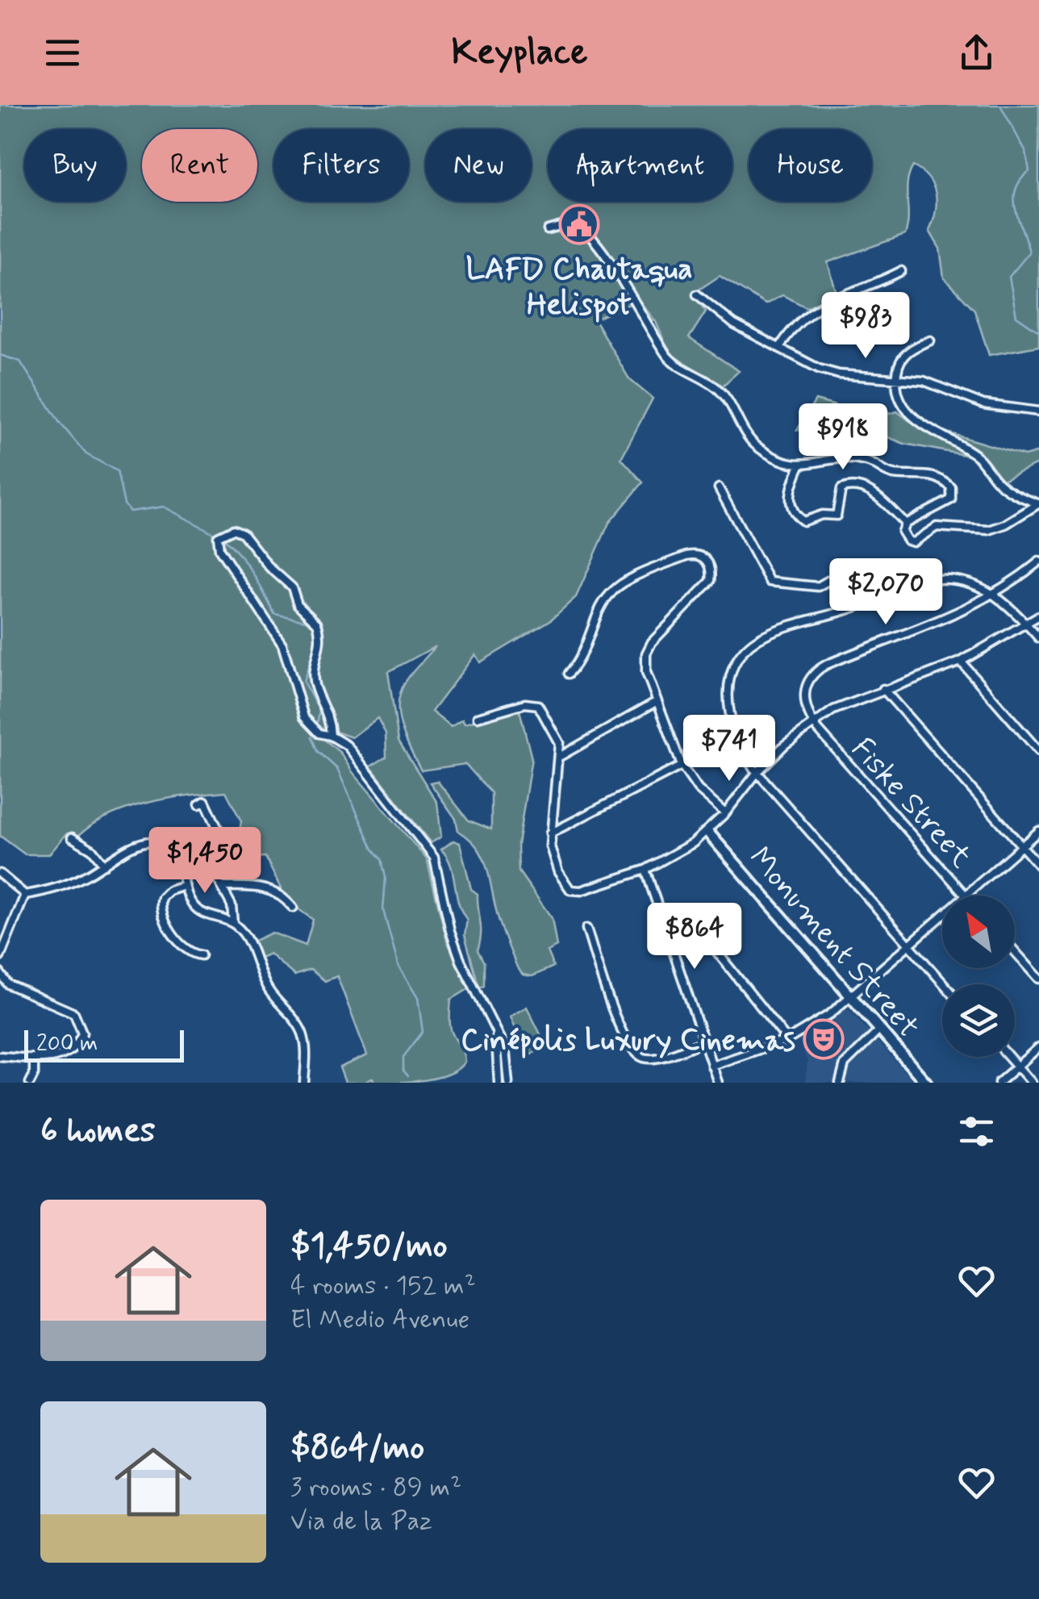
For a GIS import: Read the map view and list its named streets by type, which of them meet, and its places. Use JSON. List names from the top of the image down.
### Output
{
  "streets": {
    "street": ["Fiske Street", "Monument Street"]
  },
  "places": {
    "public building": ["LAFD Chautaqua Helispot"],
    "theatre": ["Cinépolis Luxury Cinemas"]
  },
  "scale_bar": "200 m",
  "north": "top left",
  "page": {
    "header": "Keyplace",
    "chip": [
      "Buy",
      "Rent",
      "Filters",
      "New",
      "Apartment",
      "House"
    ],
    "price": [
      "$983",
      "$918",
      "$2,070",
      "$741",
      "$1,450",
      "$864"
    ],
    "scale": "200 m",
    "heading": "6 homes",
    "list": [
      {
        "name": "$1,450/mo",
        "note": "4 rooms · 152 m² · El Medio Avenue"
      },
      {
        "name": "$864/mo",
        "note": "3 rooms · 89 m² · Via de la Paz"
      }
    ]
  }
}
